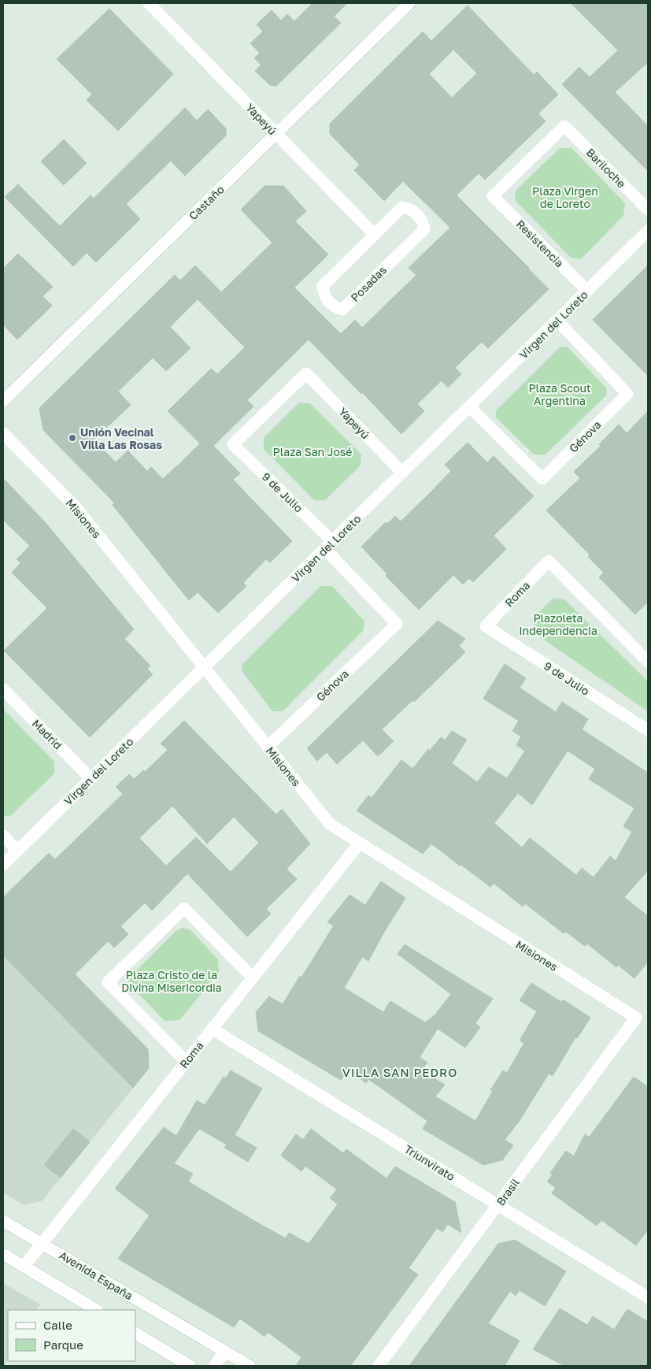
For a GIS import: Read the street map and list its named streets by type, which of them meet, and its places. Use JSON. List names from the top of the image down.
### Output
{
  "streets": {
    "street": [
      "Yapeyú",
      "Bariloche",
      "Castaño",
      "Resistencia",
      "Posadas",
      "Virgen del Loreto",
      "Génova",
      "9 de Julio",
      "Misiones",
      "Roma",
      "Madrid",
      "Triunvirato",
      "Brasil",
      "Avenida España"
    ]
  },
  "crossings": [
    ["Yapeyú", "Castaño"],
    ["Yapeyú", "Posadas"],
    ["Yapeyú", "Virgen del Loreto"],
    ["Yapeyú", "9 de Julio"],
    ["Bariloche", "Resistencia"],
    ["Resistencia", "Virgen del Loreto"],
    ["Virgen del Loreto", "Génova"],
    ["Virgen del Loreto", "9 de Julio"],
    ["Virgen del Loreto", "Misiones"],
    ["Virgen del Loreto", "Madrid"],
    ["Génova", "9 de Julio"],
    ["Génova", "Misiones"],
    ["9 de Julio", "Roma"],
    ["Misiones", "Roma"],
    ["Misiones", "Brasil"],
    ["Roma", "Triunvirato"],
    ["Roma", "Avenida España"],
    ["Triunvirato", "Brasil"]
  ],
  "districts": ["VILLA SAN PEDRO"],
  "parks": [
    "Plaza Virgen de Loreto",
    "Plaza Scout Argentina",
    "Plaza San José",
    "Plazoleta Independencia",
    "Plaza Cristo de la Divina Misericordia"
  ],
  "places": ["Unión Vecinal Villa Las Rosas"],
  "legend": ["Calle", "Parque"]
}
